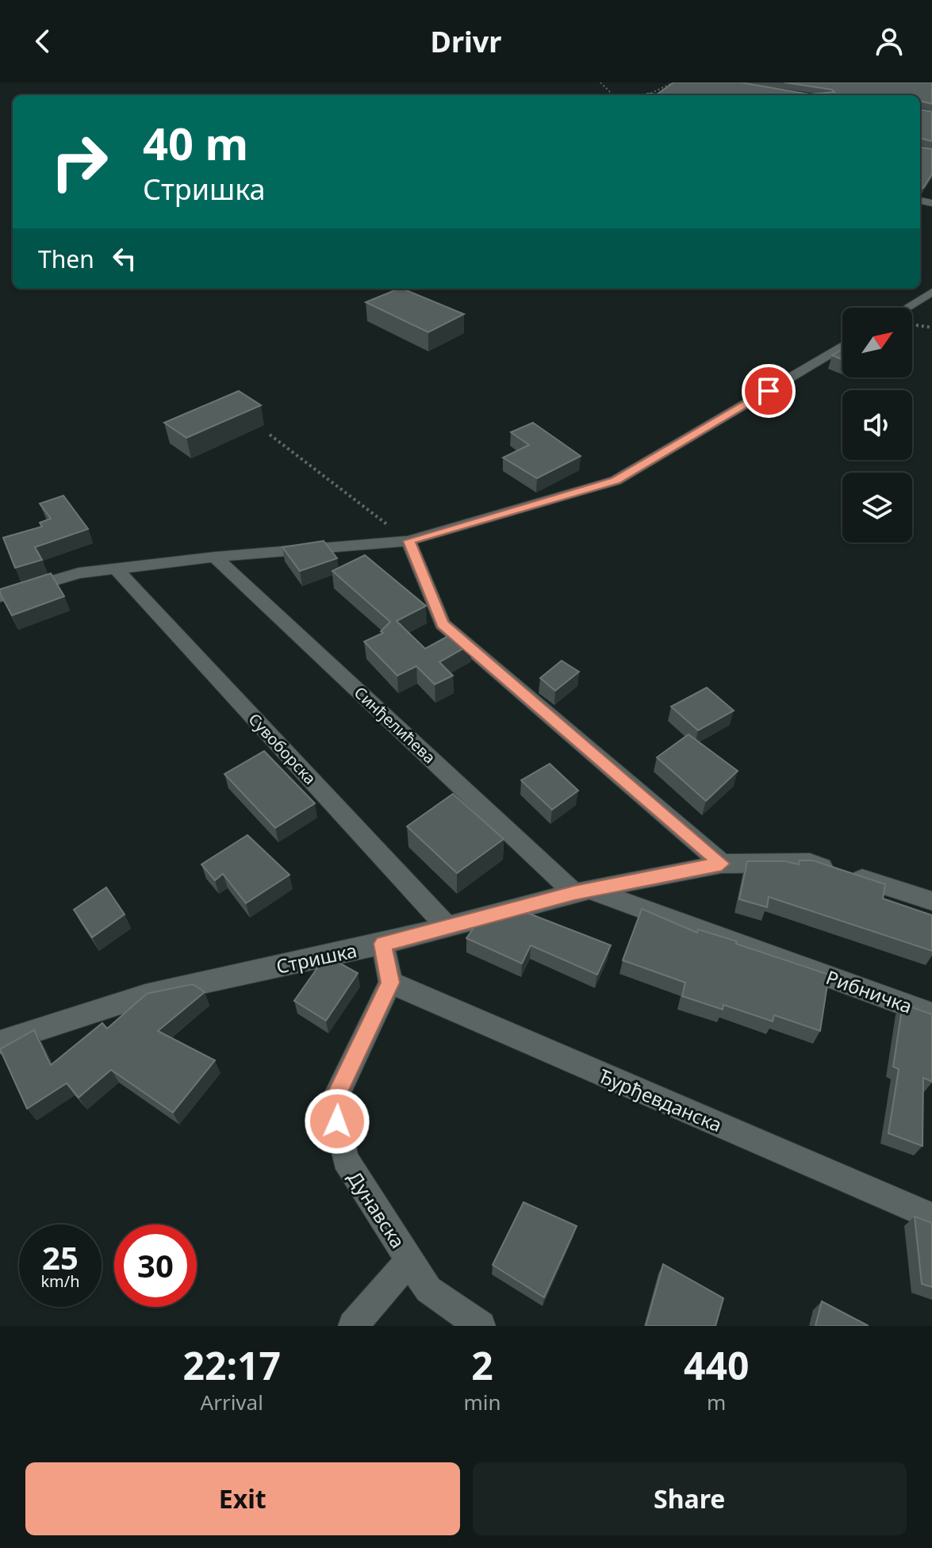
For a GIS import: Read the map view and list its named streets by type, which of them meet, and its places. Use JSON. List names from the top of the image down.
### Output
{
  "streets": {
    "street": [
      "Синђелићева",
      "Сувоборска",
      "Стришка",
      "Рибничка",
      "Ђурђевданска",
      "Дунавска"
    ]
  },
  "crossings": [
    ["Синђелићева", "Стришка"],
    ["Синђелићева", "Рибничка"],
    ["Сувоборска", "Стришка"],
    ["Стришка", "Рибничка"],
    ["Ђурђевданска", "Дунавска"]
  ],
  "north": "top right",
  "page": {
    "header": "Drivr",
    "turn": ["40 m", "Стришка"],
    "then": "Then",
    "speed": "25 km/h",
    "limit": "30",
    "eta": [
      "22:17",
      "Arrival",
      "2",
      "min",
      "440",
      "m"
    ],
    "buttons": ["Exit", "Share"]
  }
}
